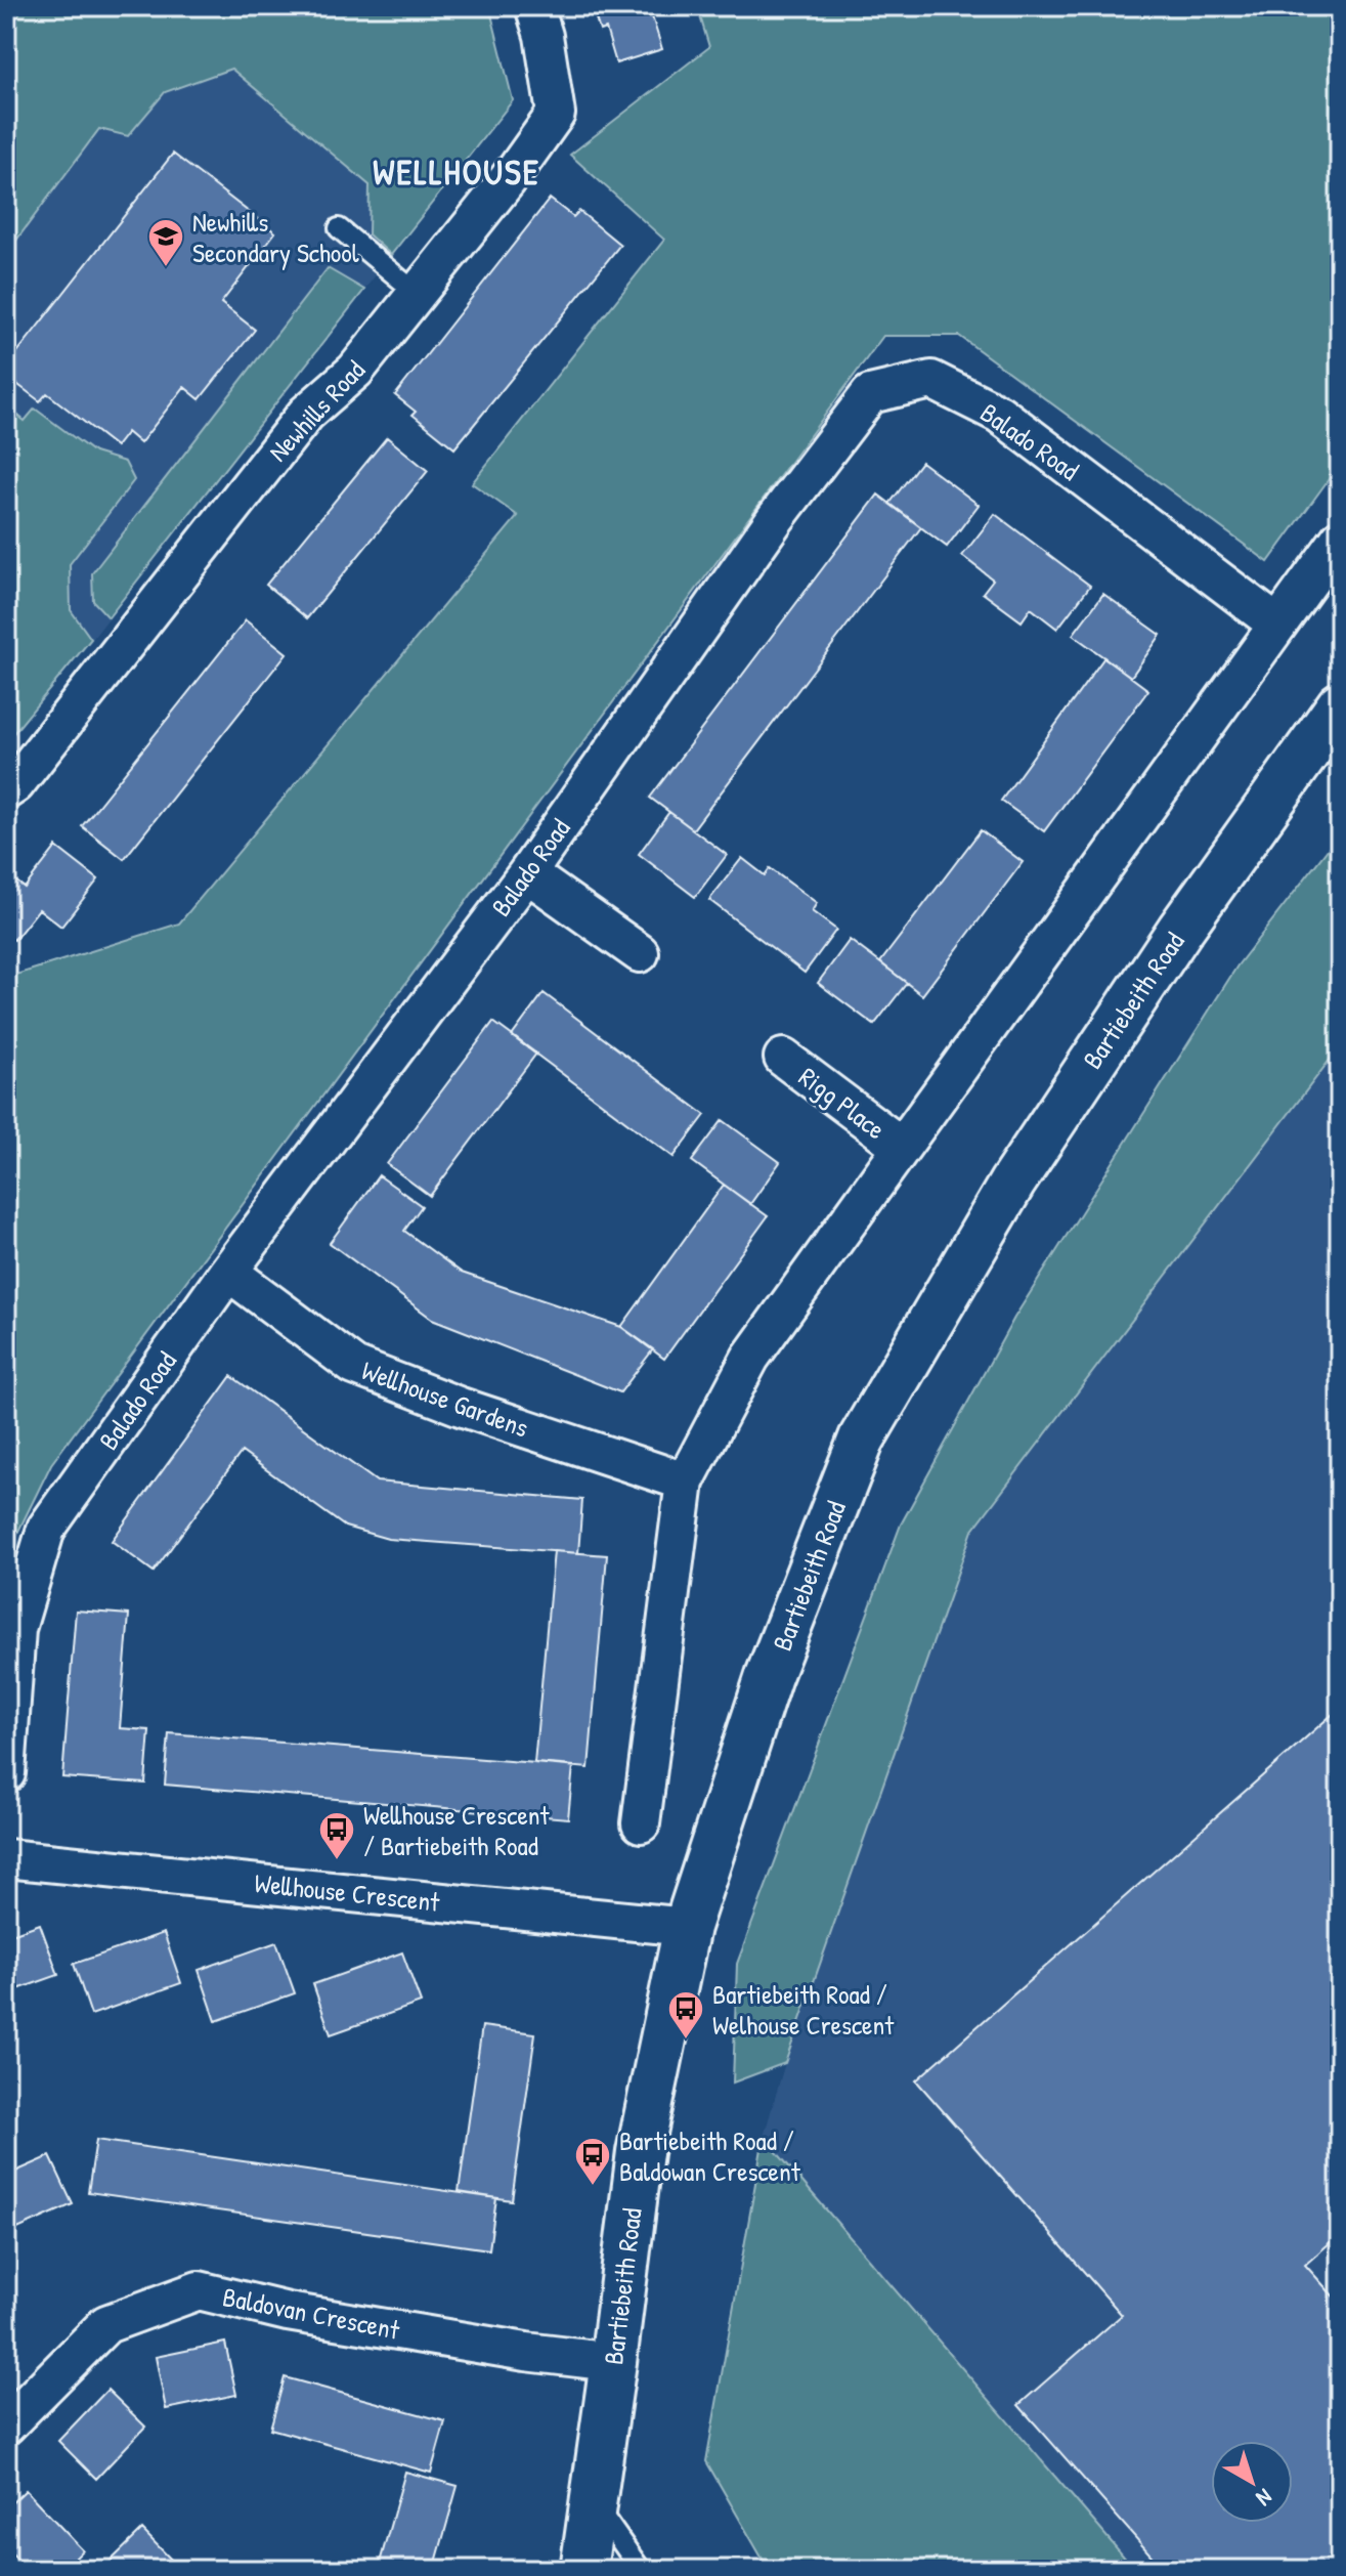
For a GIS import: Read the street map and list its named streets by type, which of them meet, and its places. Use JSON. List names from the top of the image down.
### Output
{
  "streets": {
    "street": [
      "Newhills Road",
      "Balado Road",
      "Bartiebeith Road",
      "Rigg Place",
      "Wellhouse Gardens",
      "Wellhouse Crescent",
      "Baldovan Crescent"
    ]
  },
  "crossings": [
    ["Balado Road", "Wellhouse Gardens"],
    ["Bartiebeith Road", "Wellhouse Crescent"],
    ["Bartiebeith Road", "Baldovan Crescent"]
  ],
  "districts": ["WELLHOUSE"],
  "places": {
    "school or university": ["Newhills Secondary School"],
    "bus stop": ["Wellhouse Crescent / Bartiebeith Road", "Bartiebeith Road / Welhouse Crescent", "Bartiebeith Road / Baldowan Crescent"]
  },
  "north": "bottom right"
}
